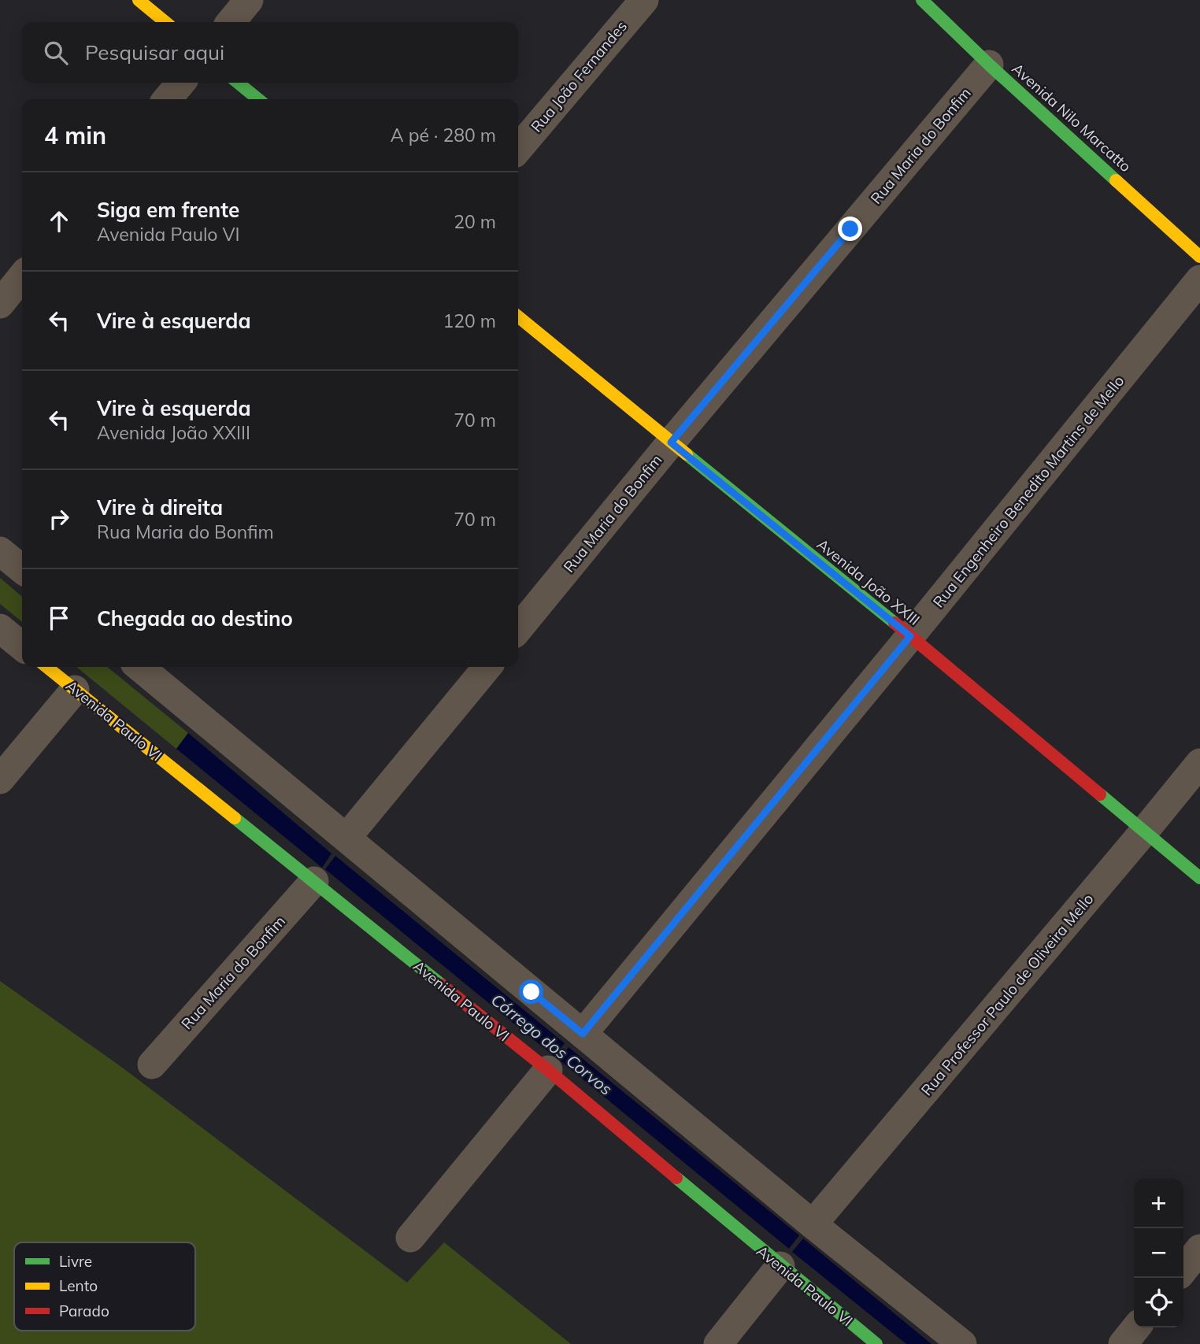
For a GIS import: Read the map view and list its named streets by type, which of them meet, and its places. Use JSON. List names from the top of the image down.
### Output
{
  "streets": {
    "street": [
      "Rua João Fernandes",
      "Avenida Nilo Marcatto",
      "Rua Maria do Bonfim",
      "Rua Engenheiro Benedito Martins de Mello",
      "Avenida João XXIII",
      "Avenida Paulo VI",
      "Rua Professor Paulo de Oliveira Mello"
    ]
  },
  "crossings": [
    ["Avenida Nilo Marcatto", "Rua Maria do Bonfim"],
    ["Rua Maria do Bonfim", "Avenida João XXIII"],
    ["Rua Maria do Bonfim", "Avenida Paulo VI"],
    ["Rua Engenheiro Benedito Martins de Mello", "Avenida João XXIII"],
    ["Avenida João XXIII", "Rua Professor Paulo de Oliveira Mello"]
  ],
  "water": ["Córrego dos Corvos"],
  "legend": ["Livre", "Lento", "Parado"],
  "page": {
    "search": "Pesquisar aqui",
    "heading": ["4 min", "A pé · 280 m"],
    "list": [
      ["Siga em frente", "Avenida Paulo VI", "20 m"],
      ["Vire à esquerda", "120 m"],
      ["Vire à esquerda", "Avenida João XXIII", "70 m"],
      ["Vire à direita", "Rua Maria do Bonfim", "70 m"],
      "Chegada ao destino"
    ],
    "map_buttons": ["+", "−"]
  }
}
